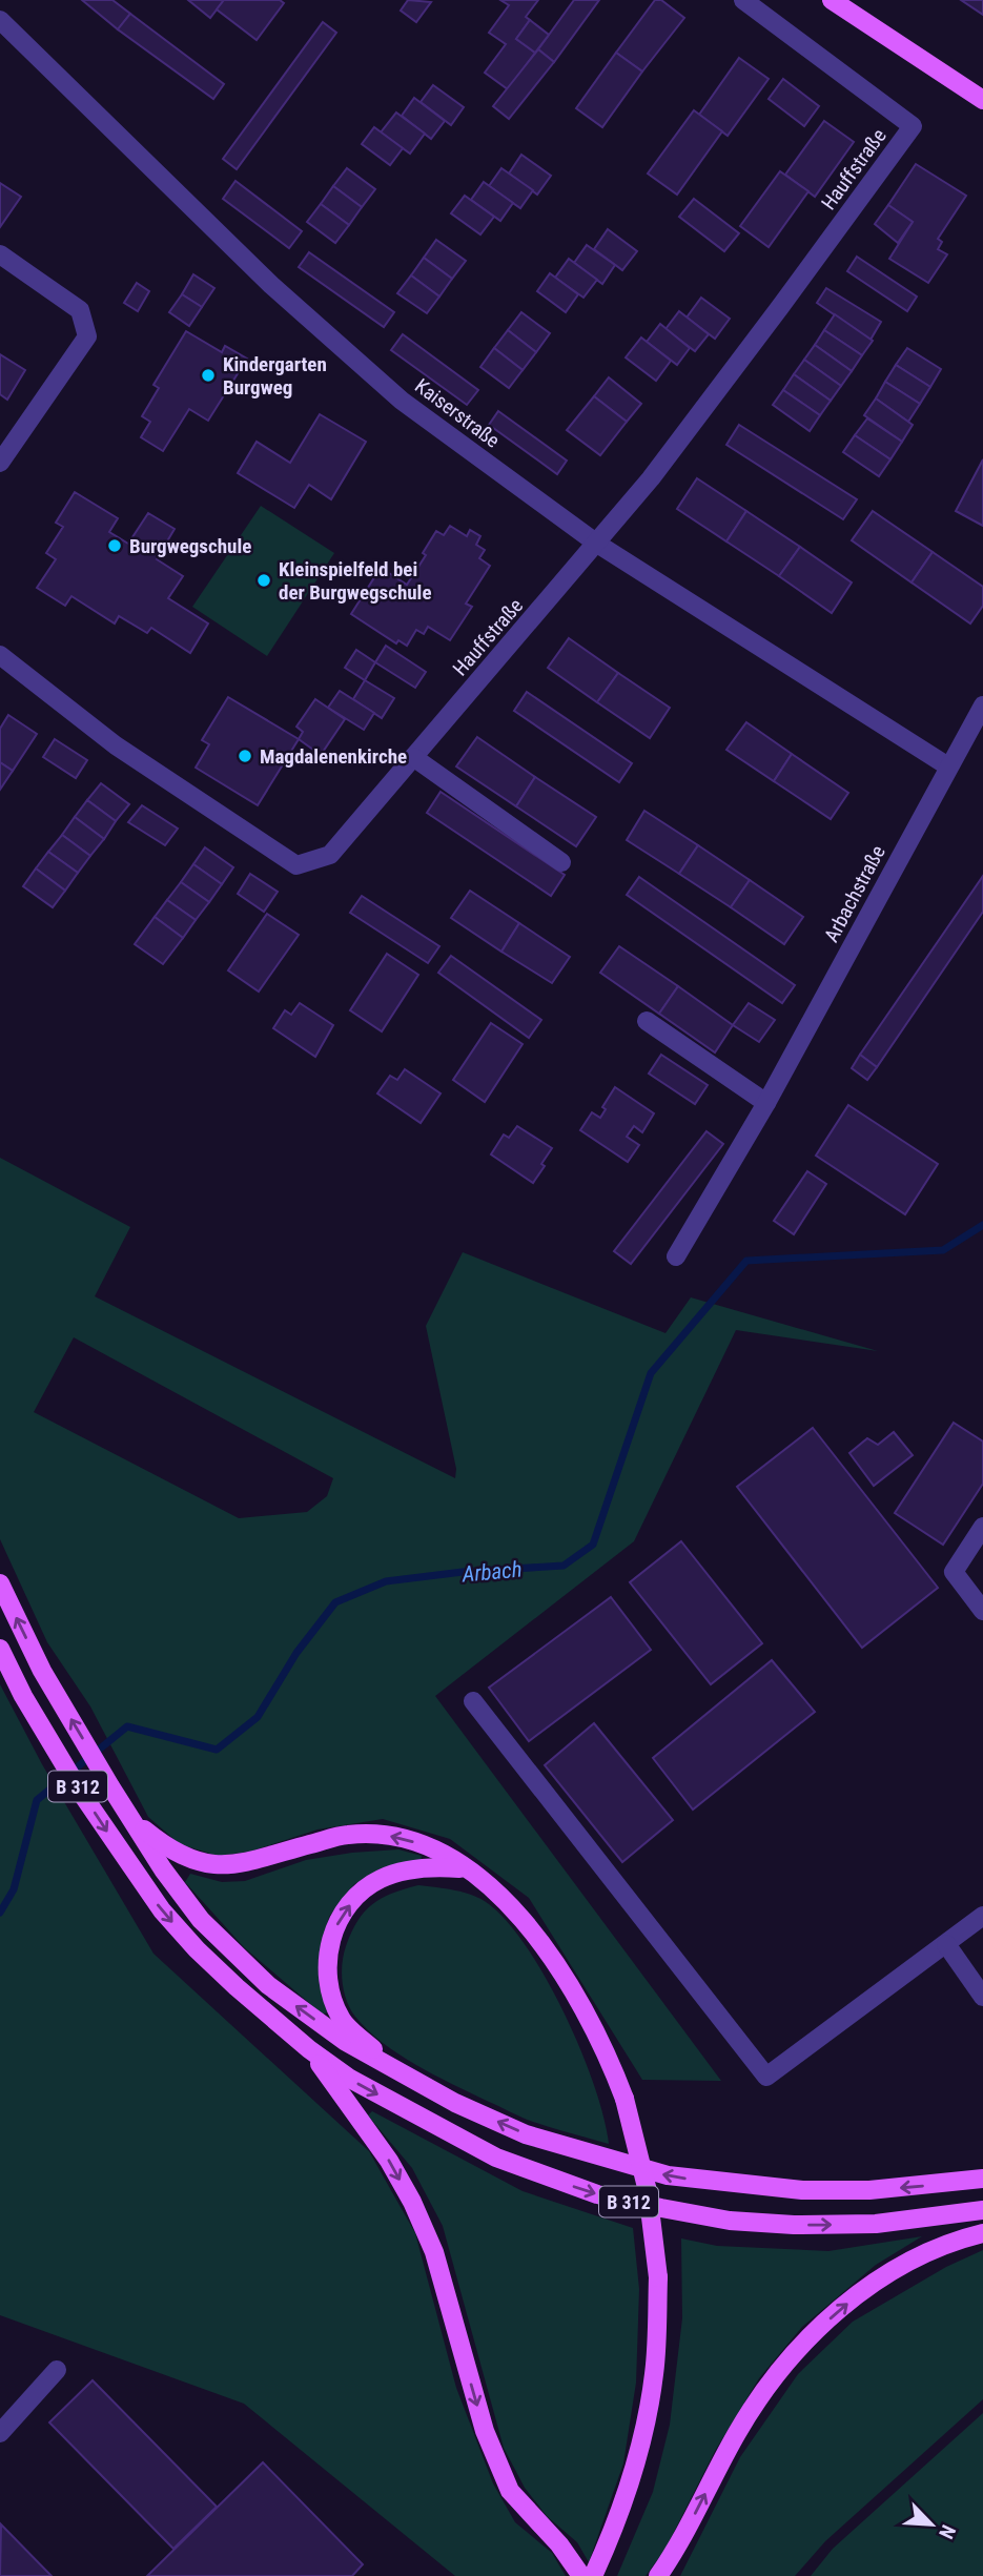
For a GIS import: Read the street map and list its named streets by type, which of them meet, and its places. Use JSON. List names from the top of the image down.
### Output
{
  "streets": {
    "main road": ["B 312"],
    "street": ["Hauffstraße", "Kaiserstraße", "Arbachstraße"]
  },
  "crossings": [
    ["Hauffstraße", "Kaiserstraße"],
    ["Kaiserstraße", "Arbachstraße"]
  ],
  "water": ["Arbach"],
  "places": [
    "Kindergarten Burgweg",
    "Burgwegschule",
    "Kleinspielfeld bei der Burgwegschule",
    "Magdalenenkirche"
  ],
  "north": "bottom right"
}
